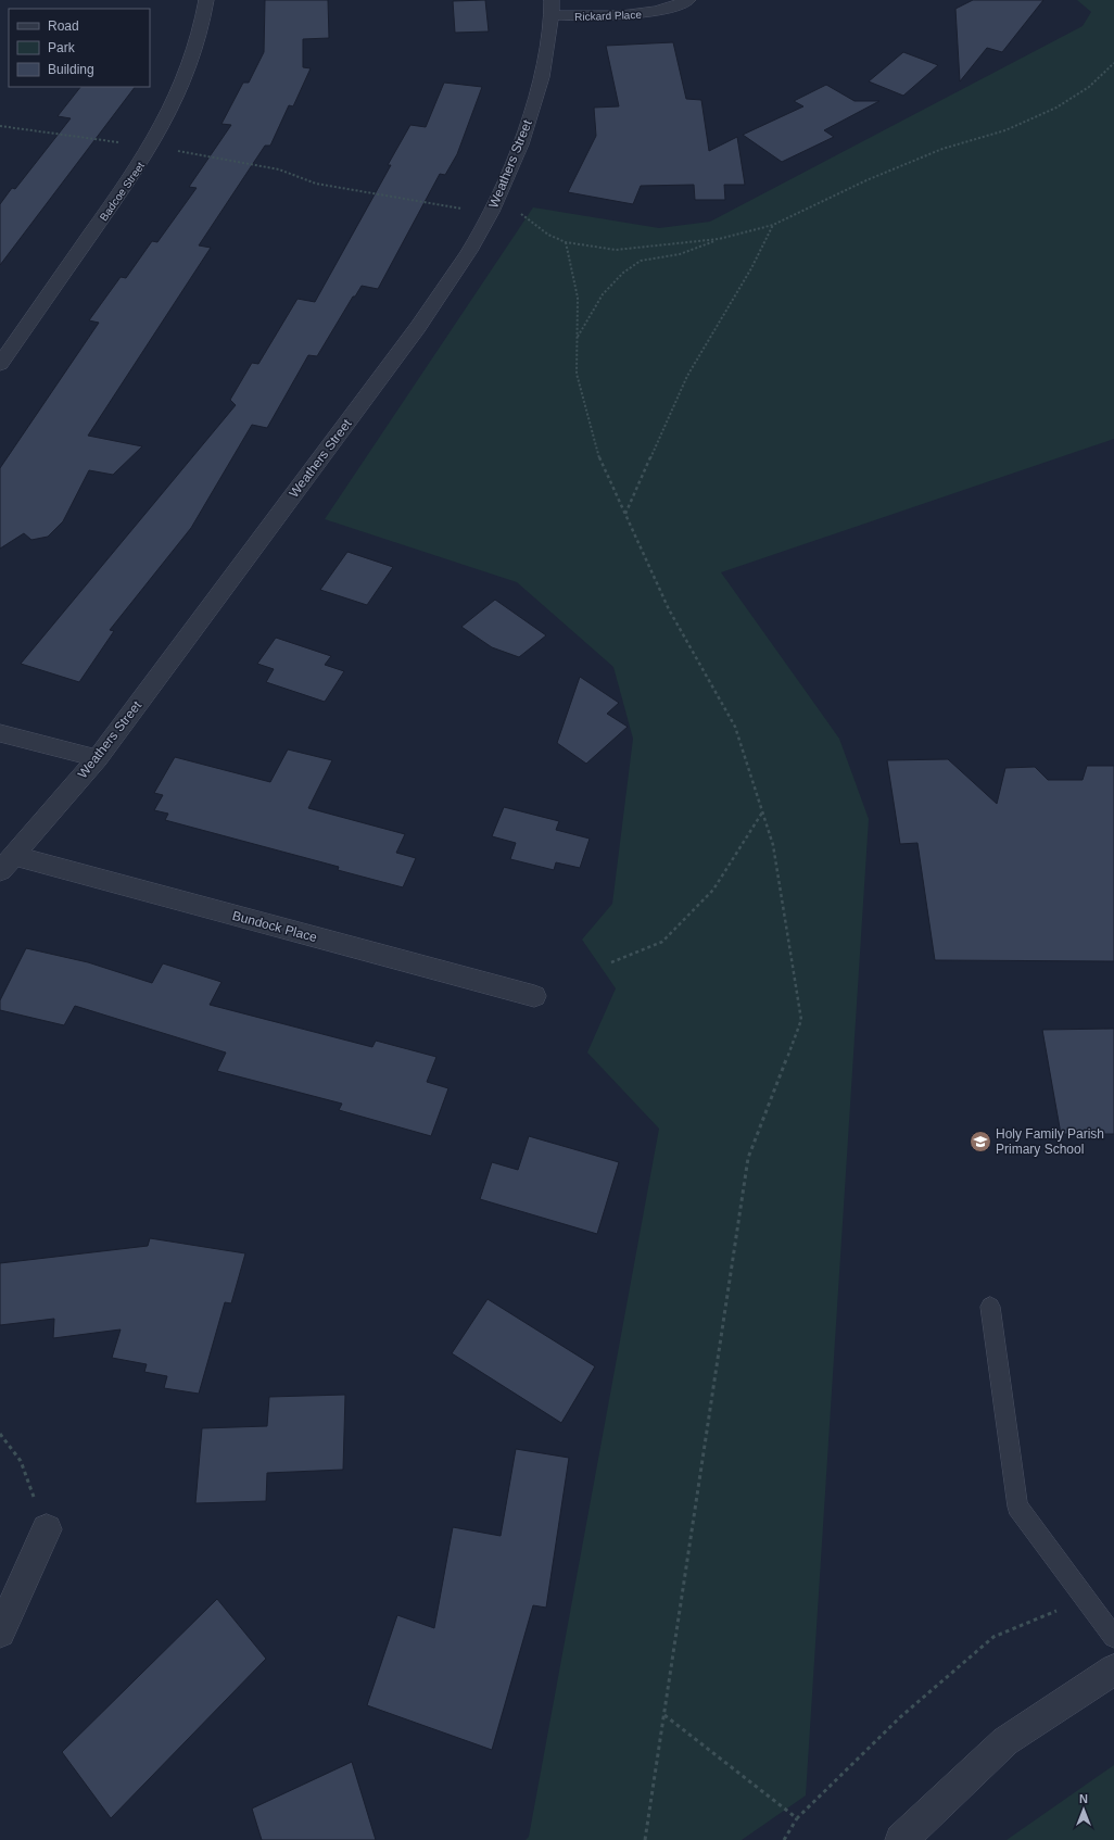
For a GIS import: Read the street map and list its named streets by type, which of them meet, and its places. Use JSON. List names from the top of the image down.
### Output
{
  "streets": {
    "street": [
      "Rickard Place",
      "Weathers Street",
      "Badcoe Street",
      "Bundock Place"
    ]
  },
  "crossings": [
    ["Rickard Place", "Weathers Street"],
    ["Weathers Street", "Bundock Place"]
  ],
  "places": {
    "school or university": ["Holy Family Parish Primary School"]
  },
  "legend": ["Road", "Park", "Building"],
  "north": "top"
}
